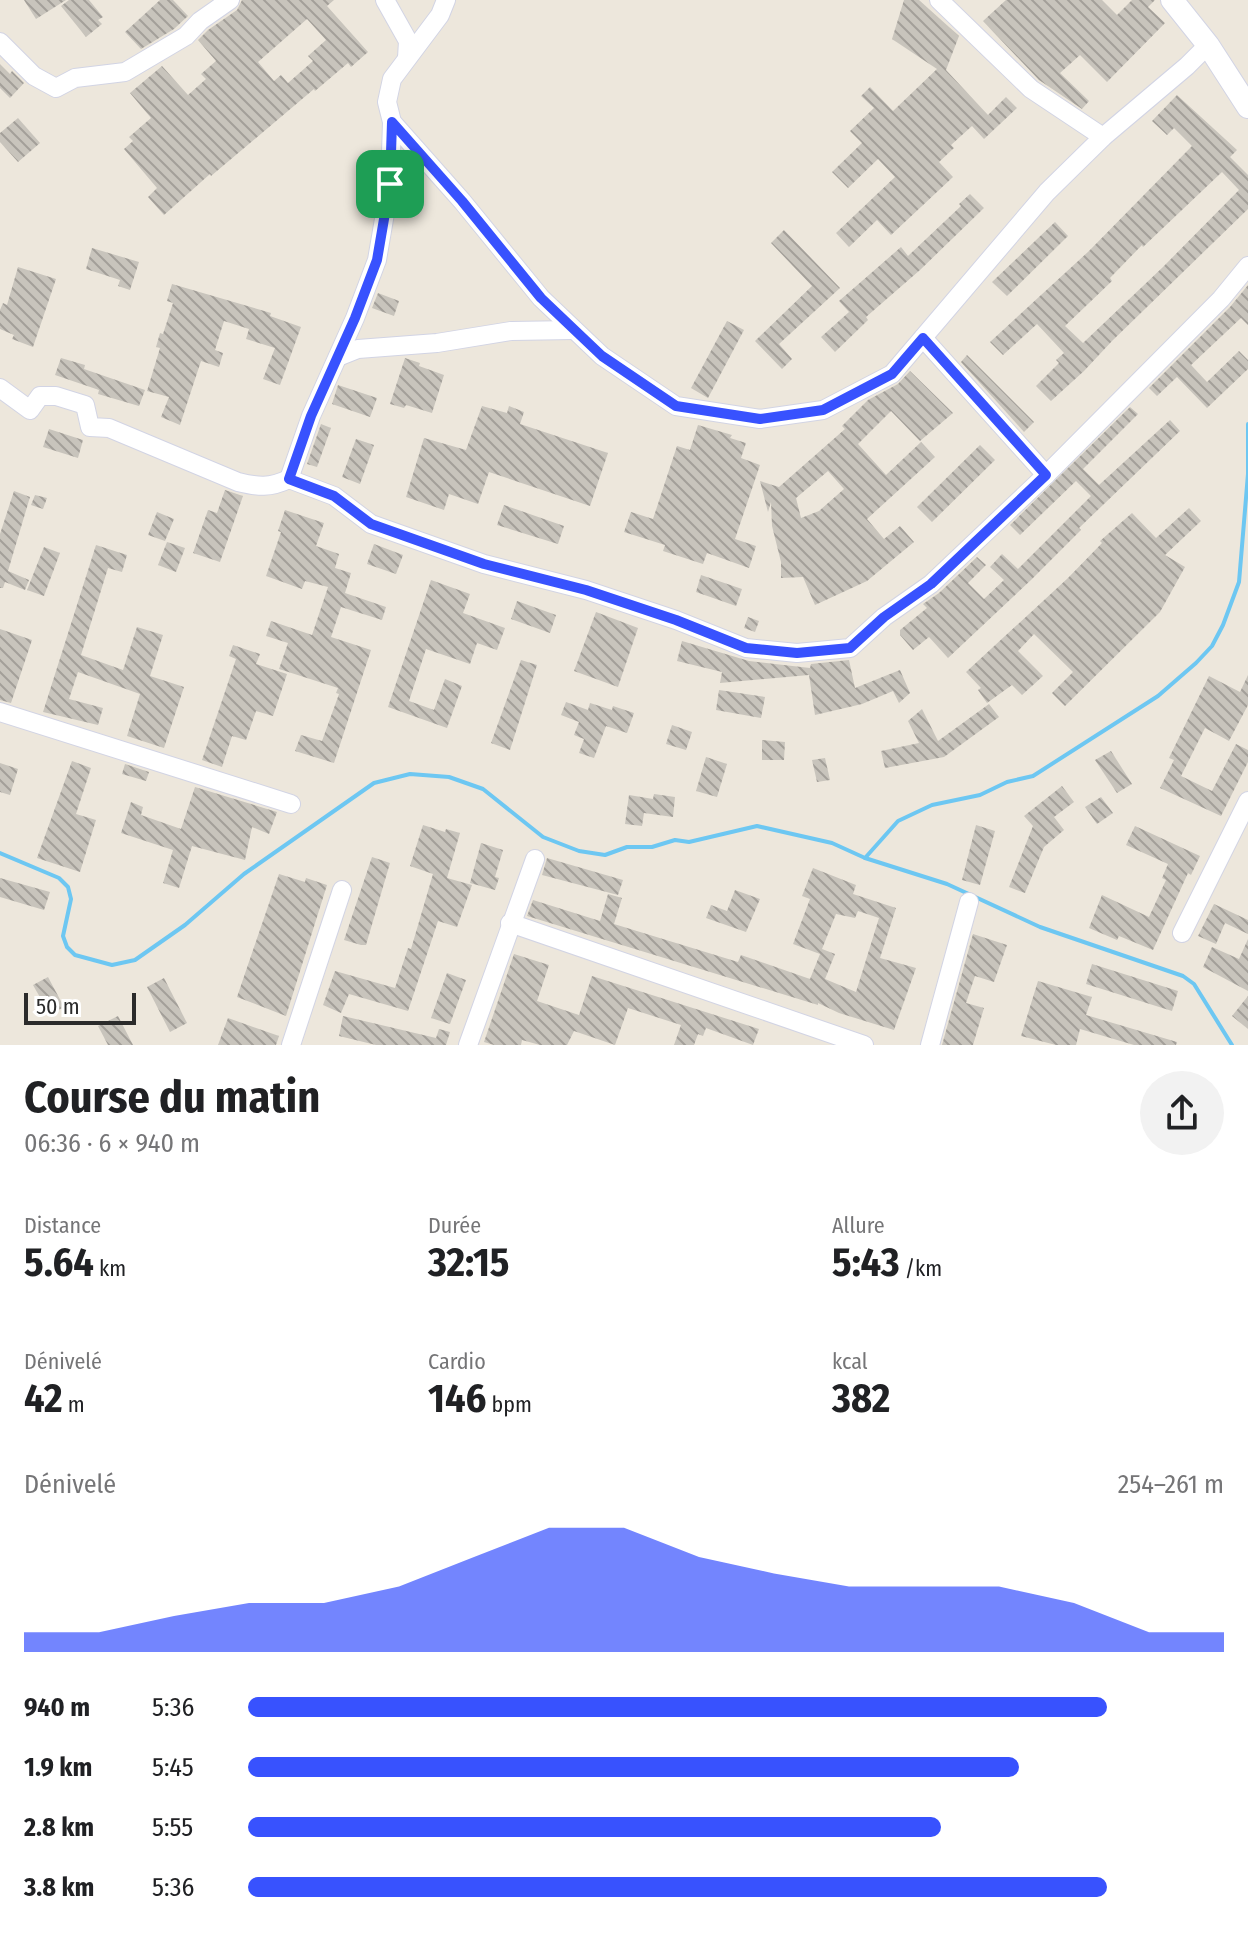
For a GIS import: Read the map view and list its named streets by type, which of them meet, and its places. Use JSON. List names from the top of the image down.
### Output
{
  "scale_bar": "50 m",
  "page": {
    "scale": "50 m",
    "heading": ["Course du matin", "06:36 · 6 × 940 m"],
    "stats": [
      ["Distance", "5.64 km"],
      ["Durée", "32:15"],
      ["Allure", "5:43 /km"],
      ["Dénivelé", "42 m"],
      ["Cardio", "146 bpm"],
      ["kcal", "382"]
    ],
    "chart": ["Dénivelé", "254–261 m"],
    "list": [
      {
        "name": "940 m",
        "note": "5:36"
      },
      {
        "name": "1.9 km",
        "note": "5:45"
      },
      {
        "name": "2.8 km",
        "note": "5:55"
      },
      {
        "name": "3.8 km",
        "note": "5:36"
      }
    ]
  }
}
